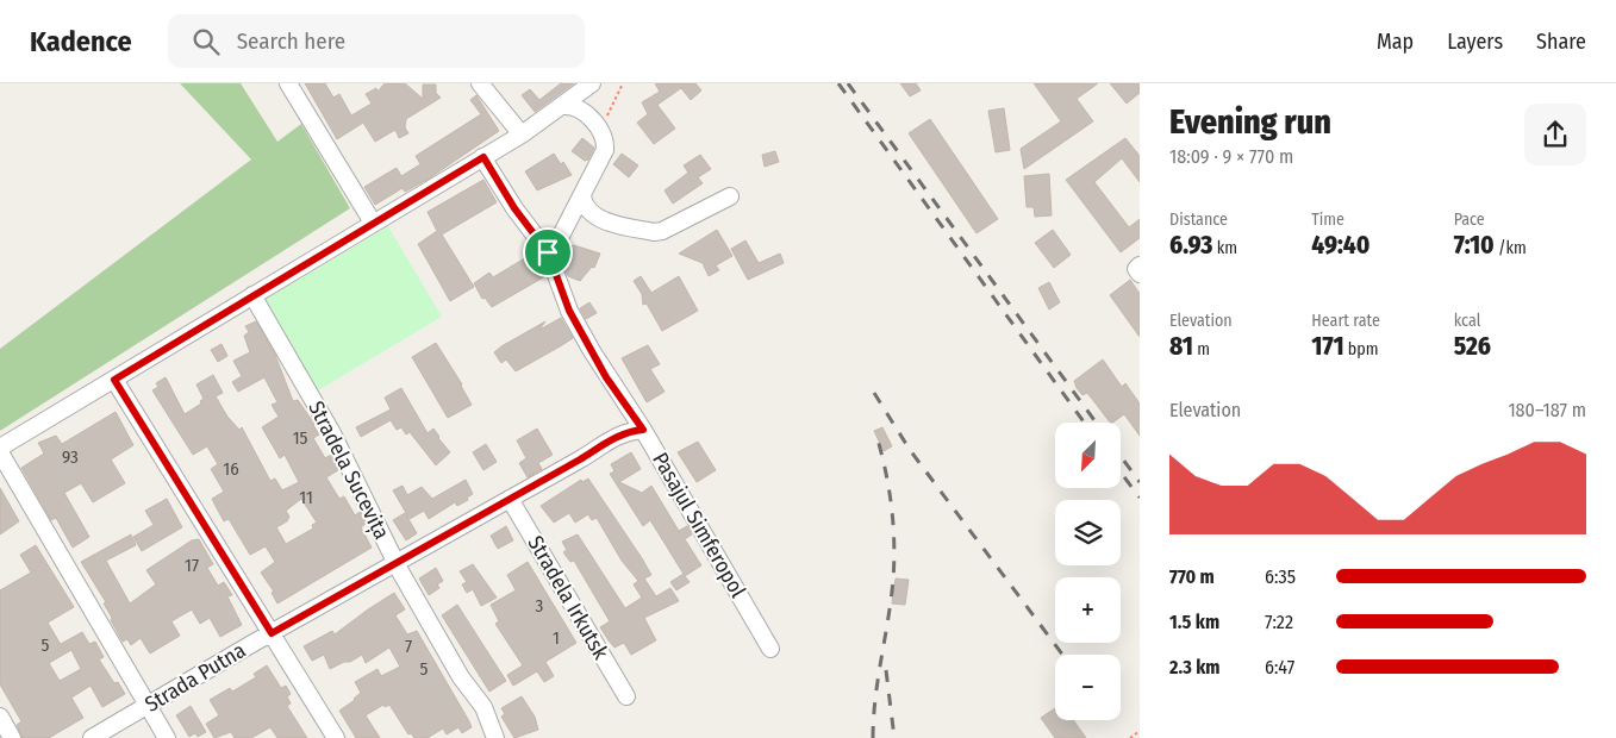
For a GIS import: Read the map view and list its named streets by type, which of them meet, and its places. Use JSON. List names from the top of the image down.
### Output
{
  "streets": {
    "street": [
      "Stradela Sucevița",
      "Pasajul Simferopol",
      "Stradela Irkutsk",
      "Strada Putna"
    ]
  },
  "crossings": [
    ["Stradela Sucevița", "Strada Putna"],
    ["Pasajul Simferopol", "Strada Putna"],
    ["Stradela Irkutsk", "Strada Putna"]
  ],
  "house_numbers": [
    "15",
    "93",
    "16",
    "11",
    "17",
    "3",
    "1",
    "5",
    "7",
    "5"
  ],
  "north": "bottom left",
  "page": {
    "header": "Kadence",
    "search": "Search here",
    "nav": ["Map", "Layers", "Share"],
    "heading": ["Evening run", "18:09 · 9 × 770 m"],
    "stats": [
      ["Distance", "6.93 km"],
      ["Time", "49:40"],
      ["Pace", "7:10 /km"],
      ["Elevation", "81 m"],
      ["Heart rate", "171 bpm"],
      ["kcal", "526"]
    ],
    "chart": ["Elevation", "180–187 m"],
    "map_buttons": ["+", "−"],
    "list": [
      {
        "name": "770 m",
        "note": "6:35"
      },
      {
        "name": "1.5 km",
        "note": "7:22"
      },
      {
        "name": "2.3 km",
        "note": "6:47"
      }
    ]
  }
}
